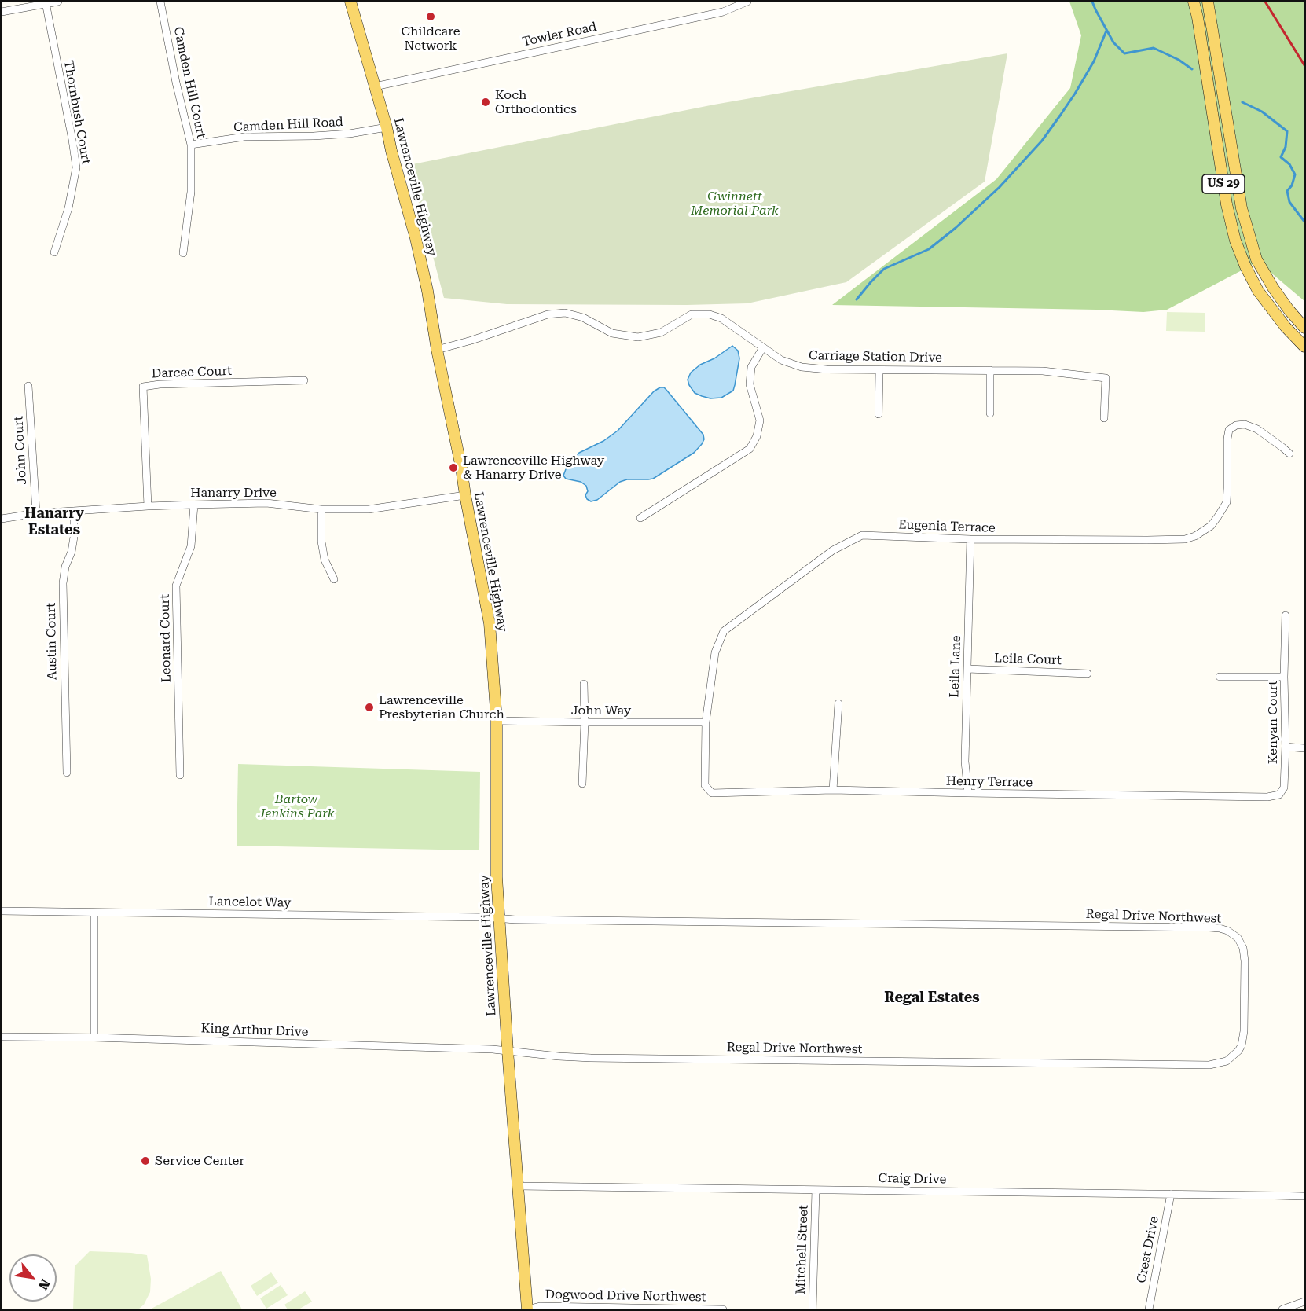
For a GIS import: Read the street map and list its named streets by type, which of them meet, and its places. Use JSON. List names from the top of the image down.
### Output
{
  "streets": {
    "main road": ["US 29", "Lawrenceville Highway"],
    "street": [
      "Towler Road",
      "Camden Hill Court",
      "Thornbush Court",
      "Camden Hill Road",
      "Carriage Station Drive",
      "Darcee Court",
      "John Court",
      "Hanarry Drive",
      "Eugenia Terrace",
      "Leonard Court",
      "Austin Court",
      "Leila Court",
      "Leila Lane",
      "John Way",
      "Kenyan Court",
      "Henry Terrace",
      "Lancelot Way",
      "Regal Drive Northwest",
      "King Arthur Drive",
      "Craig Drive",
      "Mitchell Street",
      "Crest Drive",
      "Dogwood Drive Northwest"
    ]
  },
  "crossings": [
    ["Towler Road", "Lawrenceville Highway"],
    ["Camden Hill Court", "Camden Hill Road"],
    ["Camden Hill Road", "Lawrenceville Highway"],
    ["Lawrenceville Highway", "Carriage Station Drive"],
    ["Lawrenceville Highway", "Hanarry Drive"],
    ["Lawrenceville Highway", "John Way"],
    ["Lawrenceville Highway", "Lancelot Way"],
    ["Lawrenceville Highway", "Regal Drive Northwest"],
    ["Lawrenceville Highway", "King Arthur Drive"],
    ["Lawrenceville Highway", "Craig Drive"],
    ["Lawrenceville Highway", "Dogwood Drive Northwest"],
    ["Darcee Court", "Hanarry Drive"],
    ["John Court", "Hanarry Drive"],
    ["Hanarry Drive", "Leonard Court"],
    ["Hanarry Drive", "Austin Court"],
    ["Eugenia Terrace", "Leila Lane"],
    ["Eugenia Terrace", "John Way"],
    ["Eugenia Terrace", "Henry Terrace"],
    ["Leila Court", "Leila Lane"],
    ["Leila Lane", "Henry Terrace"],
    ["Kenyan Court", "Henry Terrace"],
    ["Lancelot Way", "Regal Drive Northwest"],
    ["Regal Drive Northwest", "King Arthur Drive"],
    ["Craig Drive", "Mitchell Street"],
    ["Craig Drive", "Crest Drive"]
  ],
  "districts": ["Hanarry Estates", "Regal Estates"],
  "parks": ["Gwinnett Memorial Park", "Bartow Jenkins Park"],
  "places": [
    "Childcare Network",
    "Koch Orthodontics",
    "Lawrenceville Highway & Hanarry Drive",
    "Lawrenceville Presbyterian Church",
    "Service Center"
  ],
  "north": "bottom right"
}
